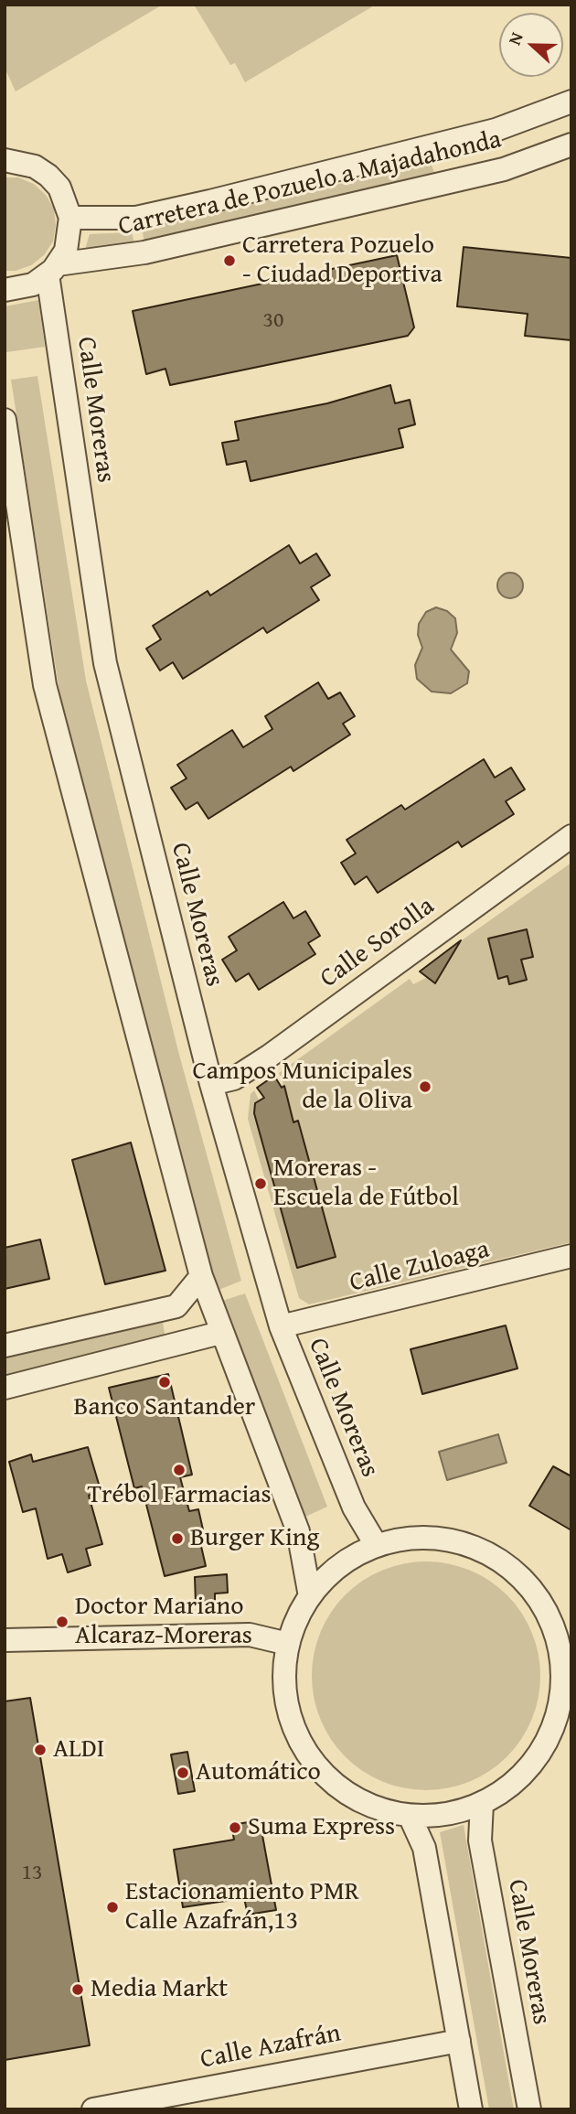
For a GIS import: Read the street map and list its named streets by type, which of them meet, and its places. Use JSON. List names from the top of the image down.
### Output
{
  "streets": {
    "street": [
      "Carretera de Pozuelo a Majadahonda",
      "Calle Moreras",
      "Calle Sorolla",
      "Calle Zuloaga",
      "Calle Azafrán"
    ]
  },
  "crossings": [
    ["Carretera de Pozuelo a Majadahonda", "Calle Moreras"],
    ["Calle Moreras", "Calle Sorolla"],
    ["Calle Moreras", "Calle Zuloaga"]
  ],
  "places": [
    "Carretera Pozuelo - Ciudad Deportiva",
    "Campos Municipales de la Oliva",
    "Moreras - Escuela de Fútbol",
    "Banco Santander",
    "Trébol Farmacias",
    "Burger King",
    "Doctor Mariano Alcaraz-Moreras",
    "ALDI",
    "Automático",
    "Suma Express",
    "Estacionamiento PMR Calle Azafrán,13",
    "Media Markt"
  ],
  "house_numbers": ["30", "13"],
  "north": "left"
}
